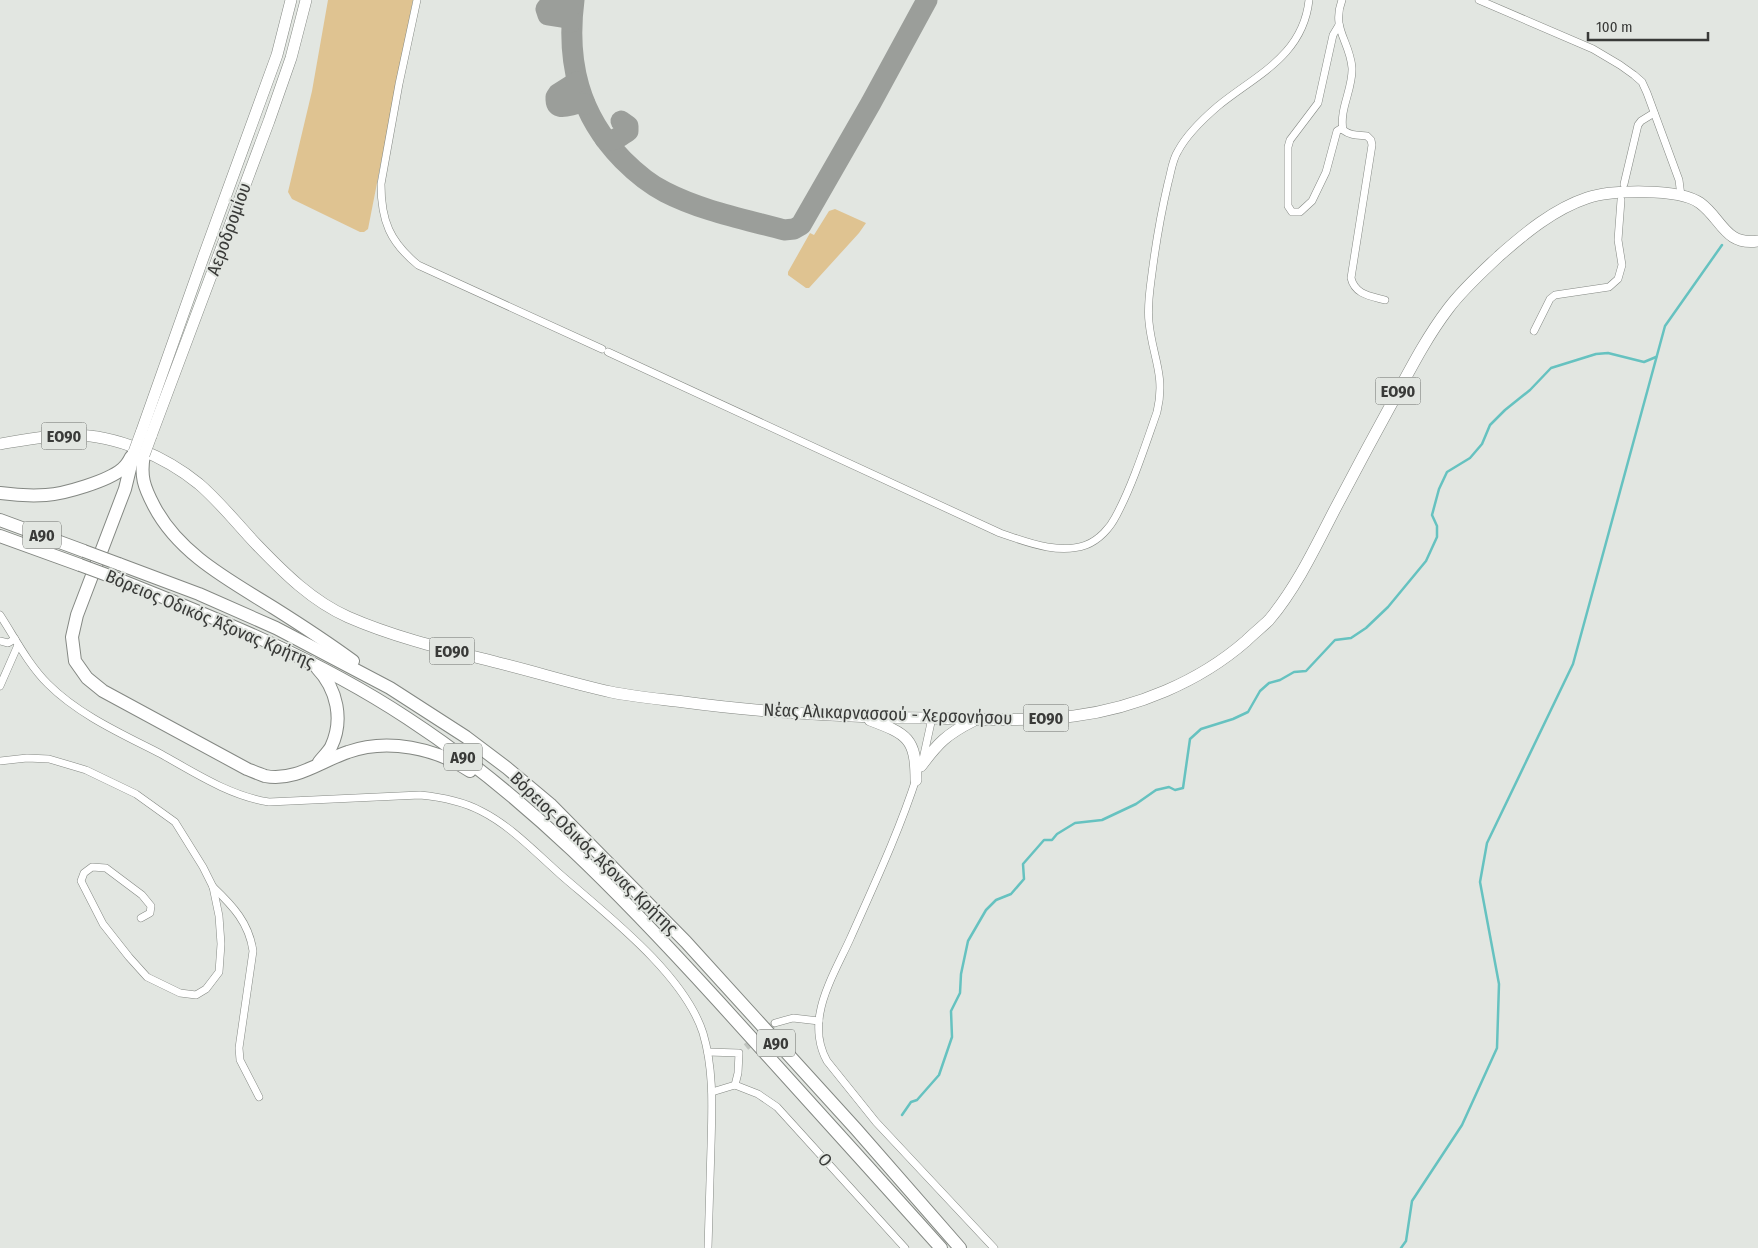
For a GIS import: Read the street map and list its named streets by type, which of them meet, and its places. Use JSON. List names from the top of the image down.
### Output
{
  "streets": {
    "highway": ["Α90", "Βόρειος Οδικός Άξονας Κρήτης"],
    "main road": ["Αεροδρομίου", "ΕΟ90", "Νέας Αλικαρνασσού - Χερσονήσου"],
    "street": ["Ο"]
  },
  "crossings": [
    ["Αεροδρομίου", "ΕΟ90"],
    ["Αεροδρομίου", "Νέας Αλικαρνασσού - Χερσονήσου"],
    ["ΕΟ90", "Νέας Αλικαρνασσού - Χερσονήσου"]
  ],
  "scale_bar": "100 m"
}
